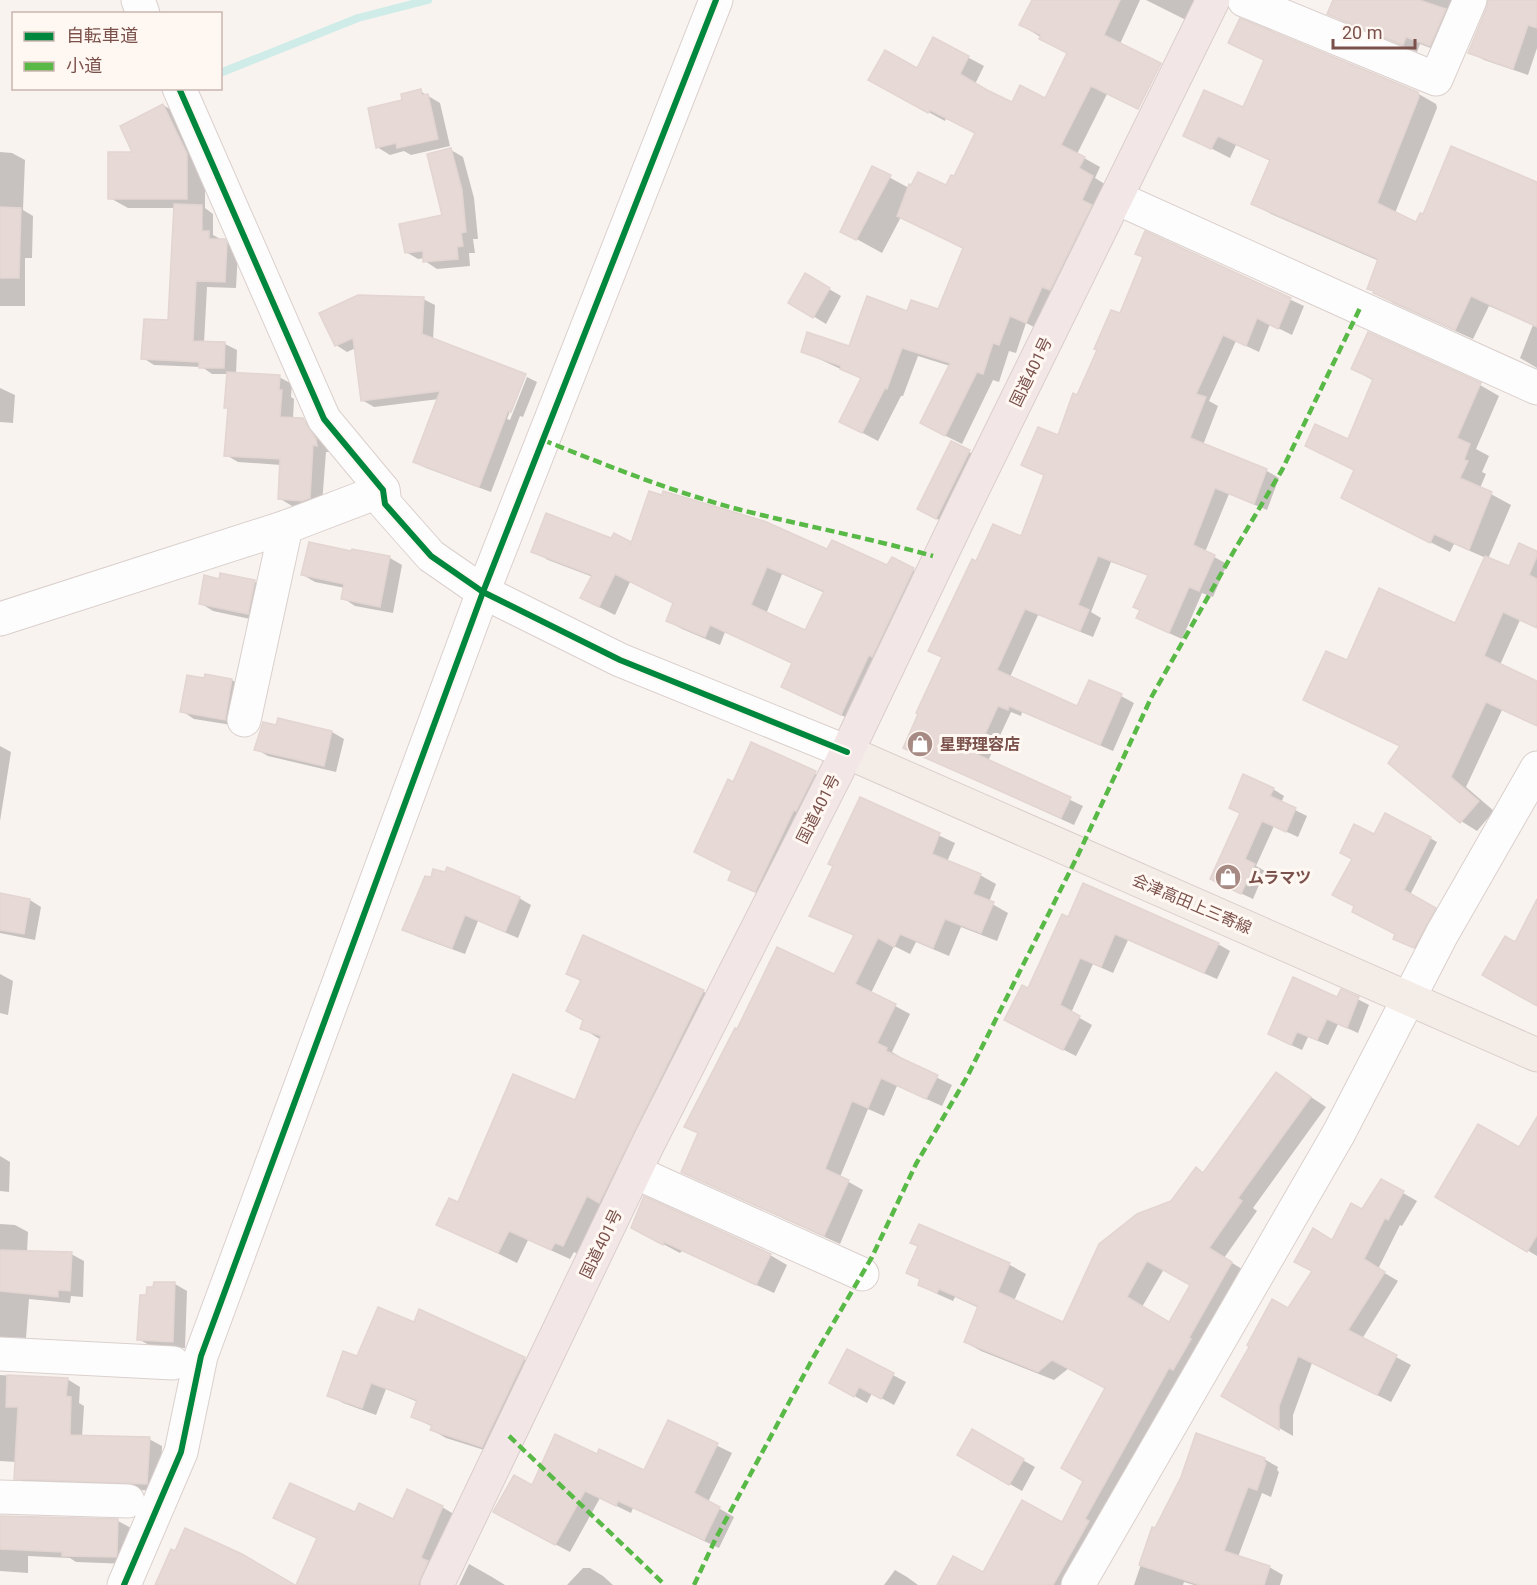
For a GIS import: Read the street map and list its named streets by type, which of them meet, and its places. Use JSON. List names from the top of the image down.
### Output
{
  "streets": {
    "highway": ["国道401号"],
    "main road": ["会津高田上三寄線"]
  },
  "crossings": [
    ["国道401号", "会津高田上三寄線"]
  ],
  "places": {
    "shop": ["星野理容店", "ムラマツ"]
  },
  "legend": ["自転車道", "小道"],
  "scale_bar": "20 m"
}
